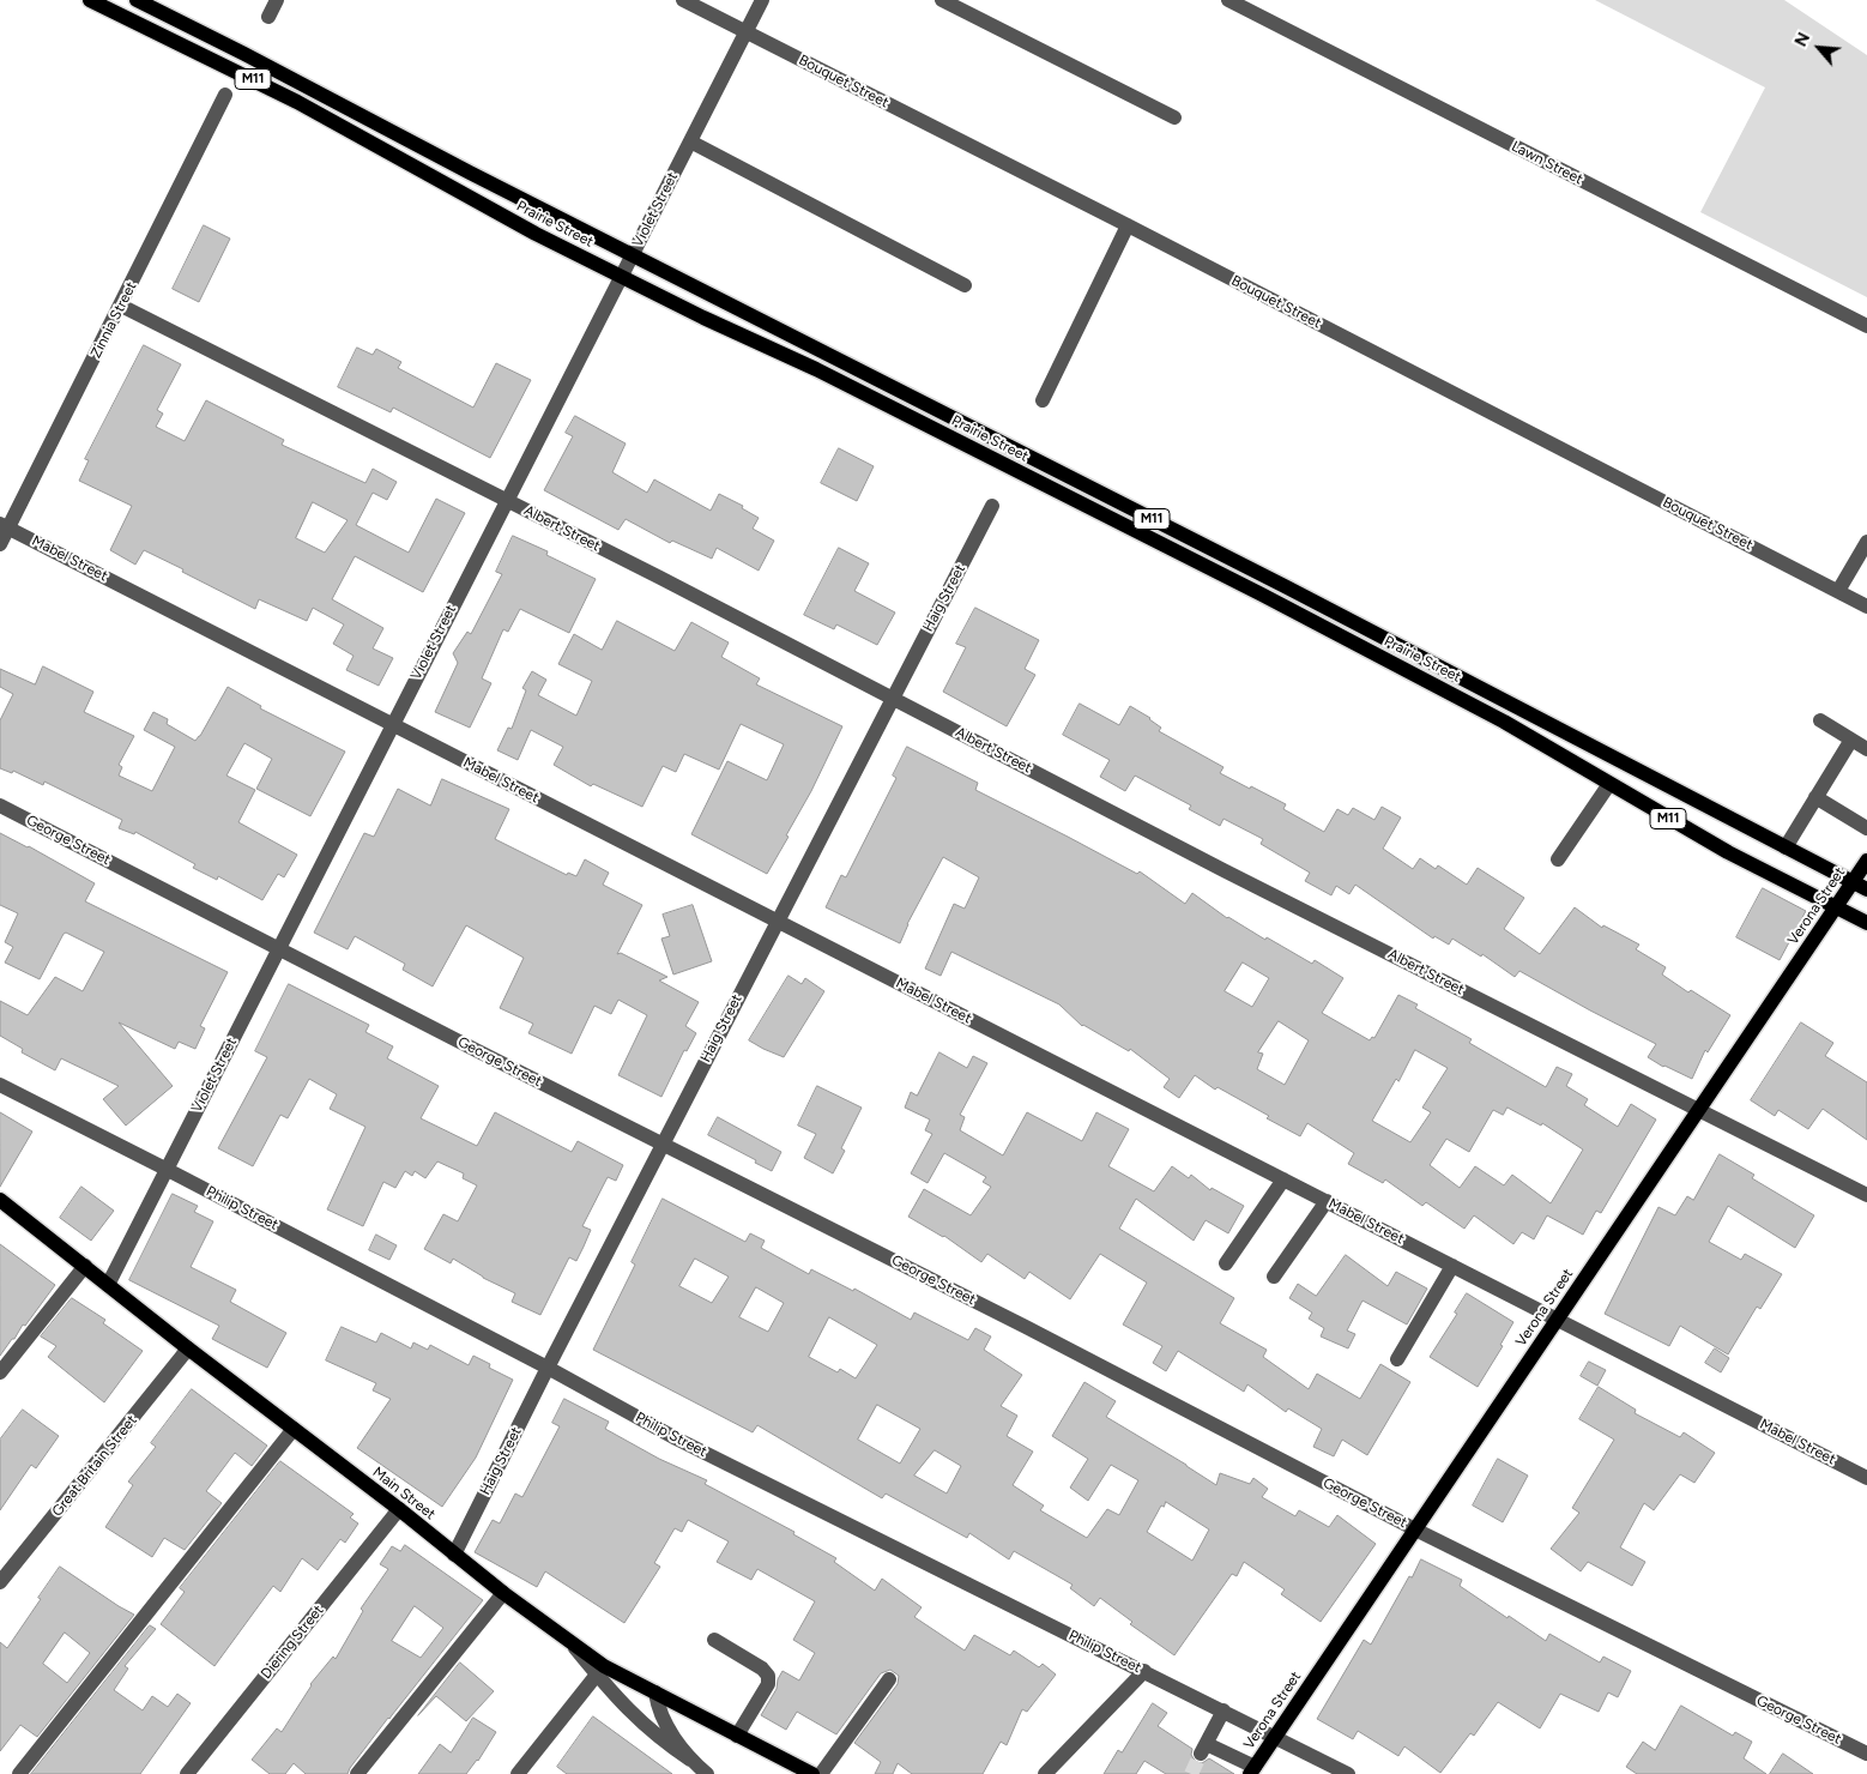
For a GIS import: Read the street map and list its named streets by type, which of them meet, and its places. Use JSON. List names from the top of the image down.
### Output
{
  "streets": {
    "main road": [
      "M11",
      "Prairie Street",
      "Verona Street",
      "Main Street"
    ],
    "street": [
      "Bouquet Street",
      "Lawn Street",
      "Violet Street",
      "Zinnia Street",
      "Albert Street",
      "Mabel Street",
      "Haig Street",
      "George Street",
      "Philip Street",
      "Great Britain Street",
      "Diering Street"
    ]
  },
  "crossings": [
    ["Bouquet Street", "Violet Street"],
    ["Violet Street", "Prairie Street"],
    ["Violet Street", "Albert Street"],
    ["Violet Street", "Mabel Street"],
    ["Violet Street", "George Street"],
    ["Violet Street", "Philip Street"],
    ["Violet Street", "Main Street"],
    ["Prairie Street", "Verona Street"],
    ["Zinnia Street", "Albert Street"],
    ["Zinnia Street", "Mabel Street"],
    ["Albert Street", "Haig Street"],
    ["Albert Street", "Verona Street"],
    ["Mabel Street", "Haig Street"],
    ["Mabel Street", "Verona Street"],
    ["Haig Street", "George Street"],
    ["Haig Street", "Philip Street"],
    ["Haig Street", "Main Street"],
    ["George Street", "Verona Street"],
    ["Verona Street", "Philip Street"],
    ["Great Britain Street", "Main Street"],
    ["Main Street", "Diering Street"]
  ],
  "north": "top left"
}
